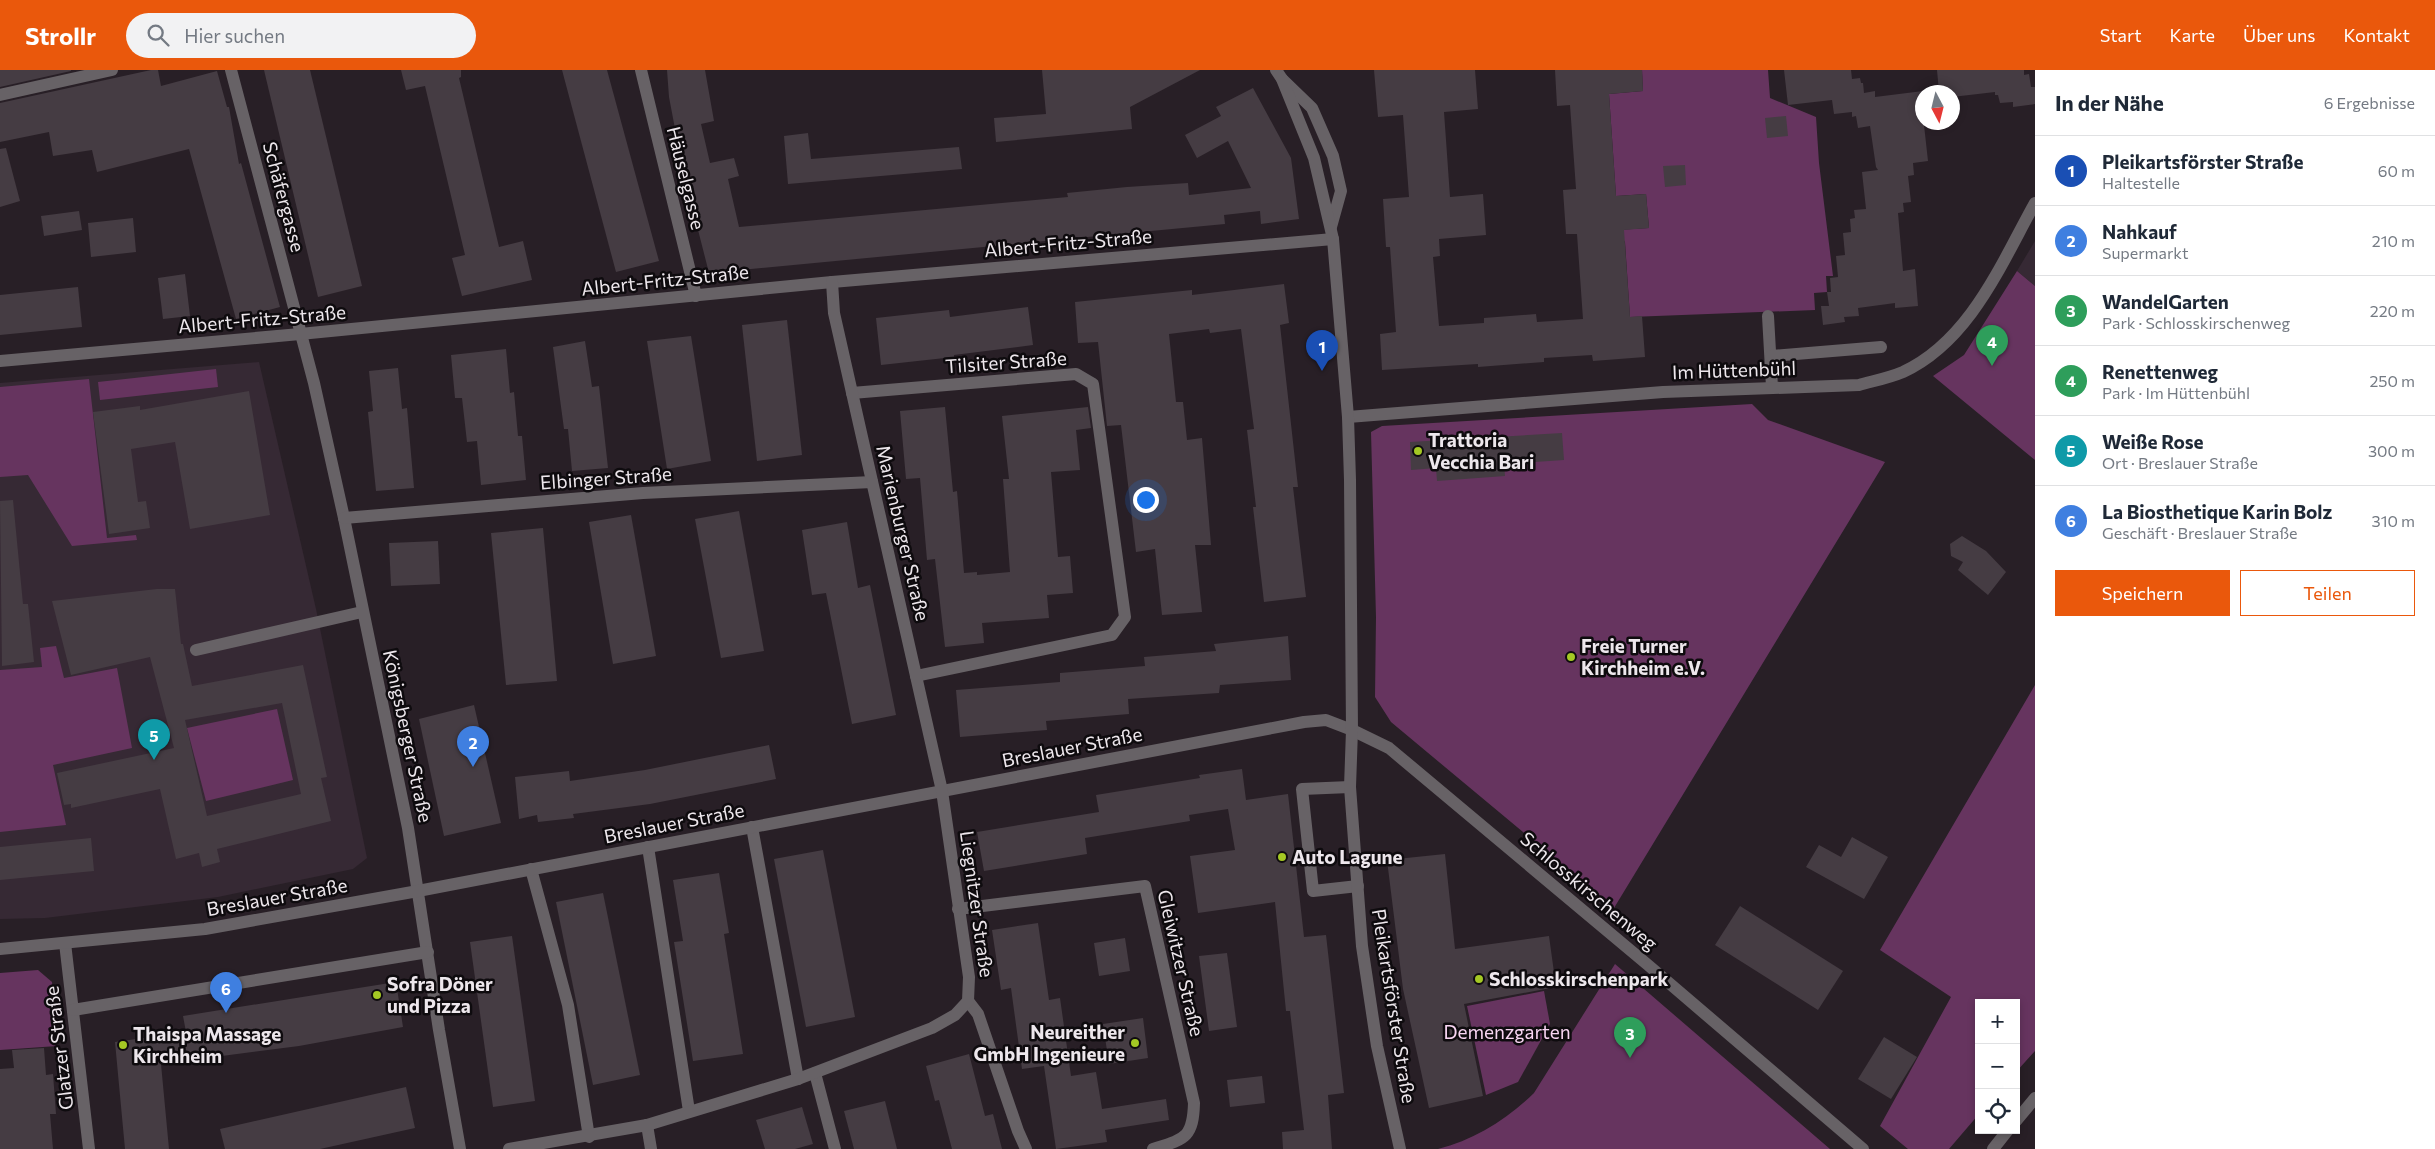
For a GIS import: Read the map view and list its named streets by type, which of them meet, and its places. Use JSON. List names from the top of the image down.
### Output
{
  "streets": {
    "street": [
      "Häuselgasse",
      "Schäfergasse",
      "Albert-Fritz-Straße",
      "Tilsiter Straße",
      "Im Hüttenbühl",
      "Elbinger Straße",
      "Marienburger Straße",
      "Königsberger Straße",
      "Breslauer Straße",
      "Schlosskirschenweg",
      "Liegnitzer Straße",
      "Gleiwitzer Straße",
      "Pleikartsförster Straße",
      "Glatzer Straße"
    ]
  },
  "crossings": [
    ["Häuselgasse", "Albert-Fritz-Straße"],
    ["Schäfergasse", "Albert-Fritz-Straße"],
    ["Schäfergasse", "Königsberger Straße"],
    ["Albert-Fritz-Straße", "Marienburger Straße"],
    ["Albert-Fritz-Straße", "Königsberger Straße"],
    ["Albert-Fritz-Straße", "Pleikartsförster Straße"],
    ["Tilsiter Straße", "Marienburger Straße"],
    ["Im Hüttenbühl", "Pleikartsförster Straße"],
    ["Elbinger Straße", "Marienburger Straße"],
    ["Elbinger Straße", "Königsberger Straße"],
    ["Marienburger Straße", "Breslauer Straße"],
    ["Marienburger Straße", "Liegnitzer Straße"],
    ["Königsberger Straße", "Breslauer Straße"],
    ["Breslauer Straße", "Schlosskirschenweg"],
    ["Breslauer Straße", "Liegnitzer Straße"],
    ["Breslauer Straße", "Pleikartsförster Straße"],
    ["Breslauer Straße", "Glatzer Straße"],
    ["Schlosskirschenweg", "Pleikartsförster Straße"],
    ["Liegnitzer Straße", "Gleiwitzer Straße"]
  ],
  "parks": ["Demenzgarten"],
  "places": [
    "Trattoria Vecchia Bari",
    "Freie Turner Kirchheim e.V.",
    "Auto Lagune",
    "Schlosskirschenpark",
    "Sofra Döner und Pizza",
    "Neureither GmbH Ingenieure",
    "Thaispa Massage Kirchheim"
  ],
  "north": "bottom",
  "page": {
    "header": "Strollr",
    "search": "Hier suchen",
    "nav": [
      "Start",
      "Karte",
      "Über uns",
      "Kontakt"
    ],
    "heading": ["In der Nähe", "6 Ergebnisse"],
    "list": [
      {
        "mark": "1",
        "name": "Pleikartsförster Straße",
        "note": "Haltestelle",
        "value": "60 m"
      },
      {
        "mark": "2",
        "name": "Nahkauf",
        "note": "Supermarkt",
        "value": "210 m"
      },
      {
        "mark": "3",
        "name": "WandelGarten",
        "note": "Park · Schlosskirschenweg",
        "value": "220 m"
      },
      {
        "mark": "4",
        "name": "Renettenweg",
        "note": "Park · Im Hüttenbühl",
        "value": "250 m"
      },
      {
        "mark": "5",
        "name": "Weiße Rose",
        "note": "Ort · Breslauer Straße",
        "value": "300 m"
      },
      {
        "mark": "6",
        "name": "La Biosthetique Karin Bolz",
        "note": "Geschäft · Breslauer Straße",
        "value": "310 m"
      }
    ],
    "pins": [
      "4",
      "1",
      "5",
      "2",
      "6",
      "3"
    ],
    "buttons": ["Speichern", "Teilen"],
    "map_buttons": ["+", "−"]
  }
}
